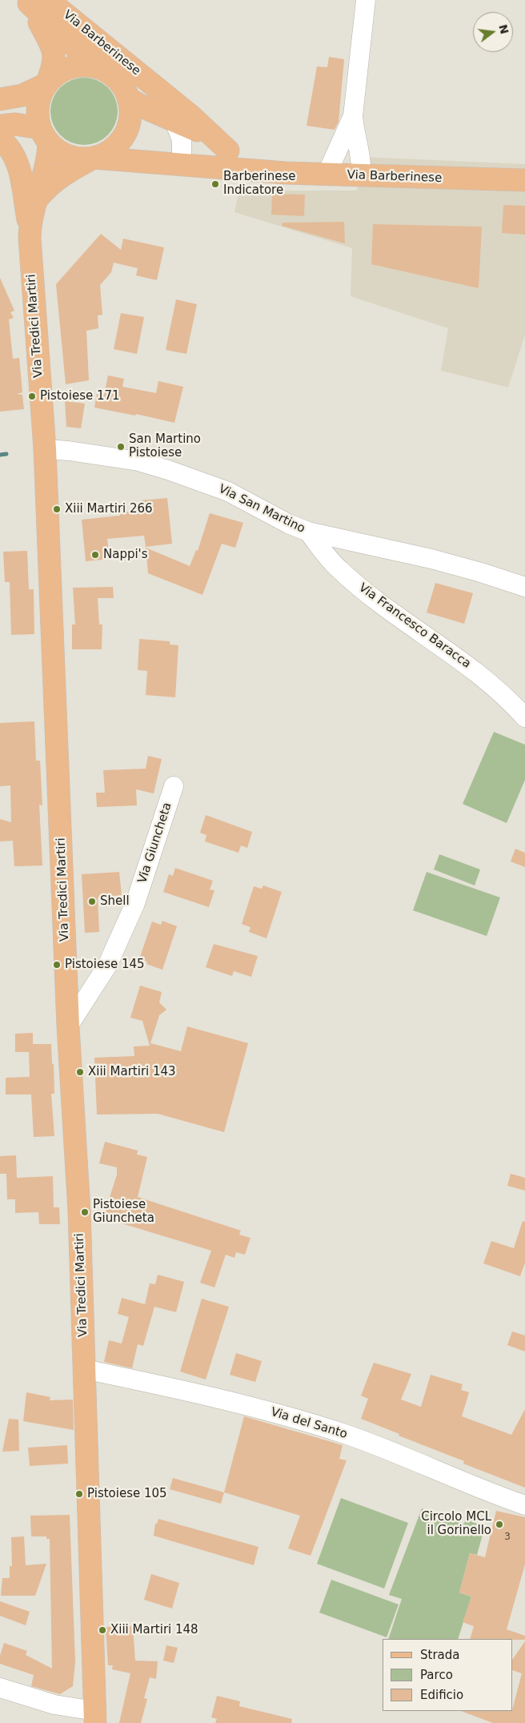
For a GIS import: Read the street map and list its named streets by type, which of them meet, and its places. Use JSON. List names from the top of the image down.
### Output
{
  "streets": {
    "main road": ["Via Barberinese", "Via Tredici Martiri"],
    "street": [
      "Via San Martino",
      "Via Francesco Baracca",
      "Via Giuncheta",
      "Via del Santo"
    ]
  },
  "crossings": [
    ["Via Barberinese", "Via Tredici Martiri"],
    ["Via Tredici Martiri", "Via San Martino"],
    ["Via Tredici Martiri", "Via Giuncheta"],
    ["Via Tredici Martiri", "Via del Santo"],
    ["Via San Martino", "Via Francesco Baracca"]
  ],
  "places": [
    "Barberinese Indicatore",
    "Pistoiese 171",
    "San Martino Pistoiese",
    "Xiii Martiri 266",
    "Nappi's",
    "Shell",
    "Pistoiese 145",
    "Xiii Martiri 143",
    "Pistoiese Giuncheta",
    "Pistoiese 105",
    "Circolo MCL il Gorinello",
    "Xiii Martiri 148"
  ],
  "house_numbers": ["3"],
  "legend": ["Strada", "Parco", "Edificio"],
  "north": "right"
}
